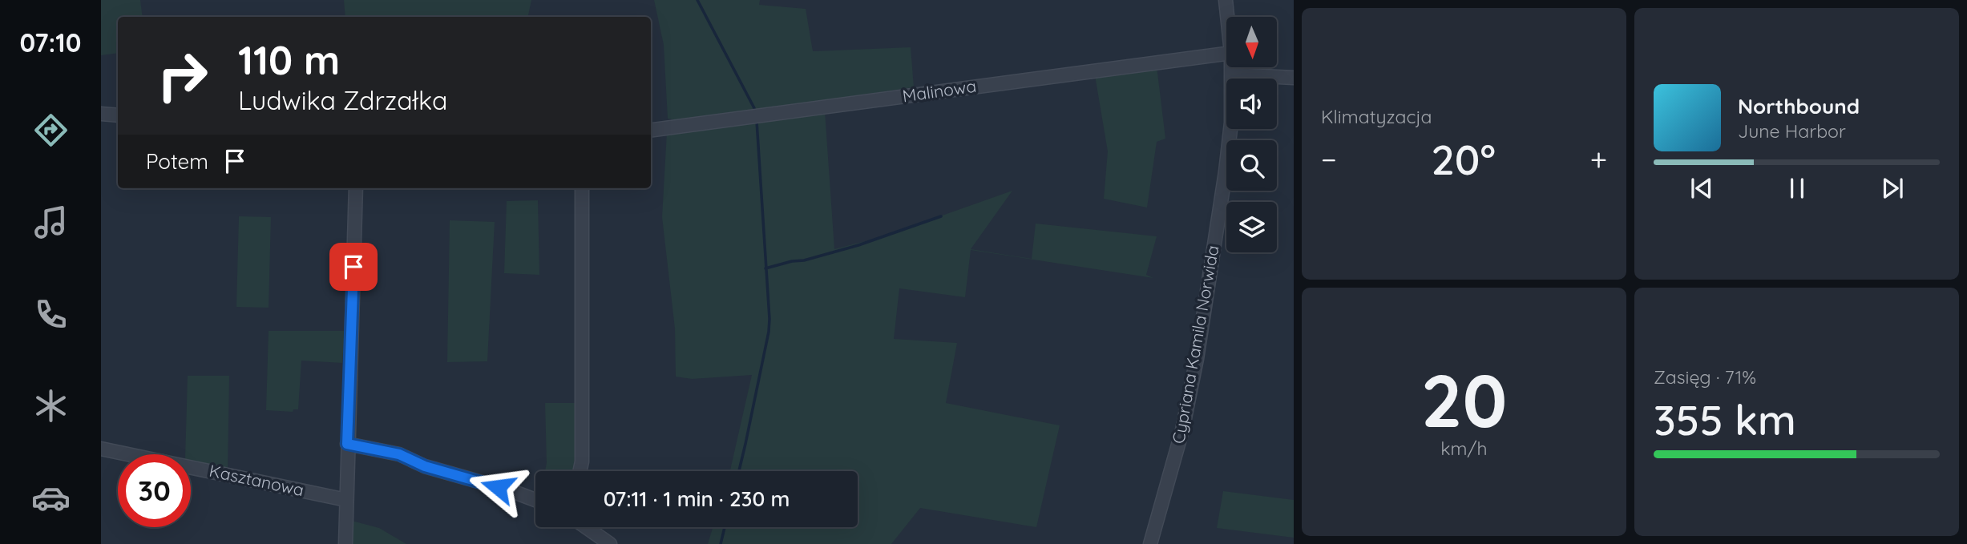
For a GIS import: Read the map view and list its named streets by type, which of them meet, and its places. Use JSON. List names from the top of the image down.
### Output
{
  "streets": {
    "street": ["Malinowa", "Cypriana Kamila Norwida", "Kasztanowa"]
  },
  "north": "bottom",
  "page": {
    "tabs": "07:10",
    "tile": [
      "Klimatyzacja",
      ["20", "km/h"],
      ["Zasięg · 71%", "355 km"]
    ],
    "turn": ["110 m", "Ludwika Zdrzałka"],
    "song": ["Northbound", "June Harbor"],
    "then": "Potem",
    "heat": ["−", "20°", "+"],
    "limit": "30",
    "trip": "07:11 · 1 min · 230 m"
  }
}
